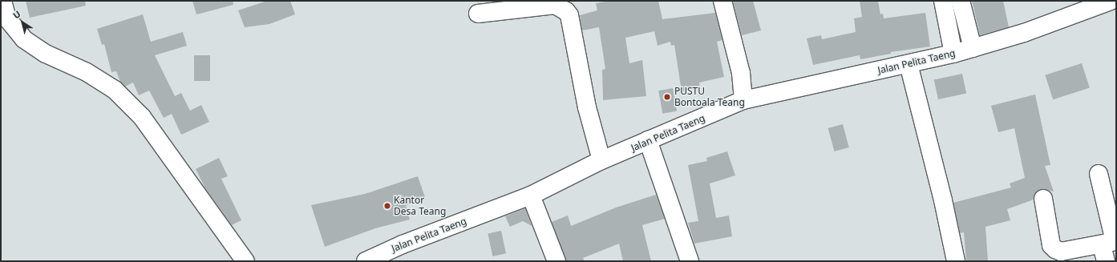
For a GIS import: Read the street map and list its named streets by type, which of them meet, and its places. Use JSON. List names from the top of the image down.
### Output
{
  "streets": {
    "street": ["Jalan Pelita Taeng"]
  },
  "places": ["PUSTU Bontoala Teang", "Kantor Desa Teang"],
  "north": "top left"
}
